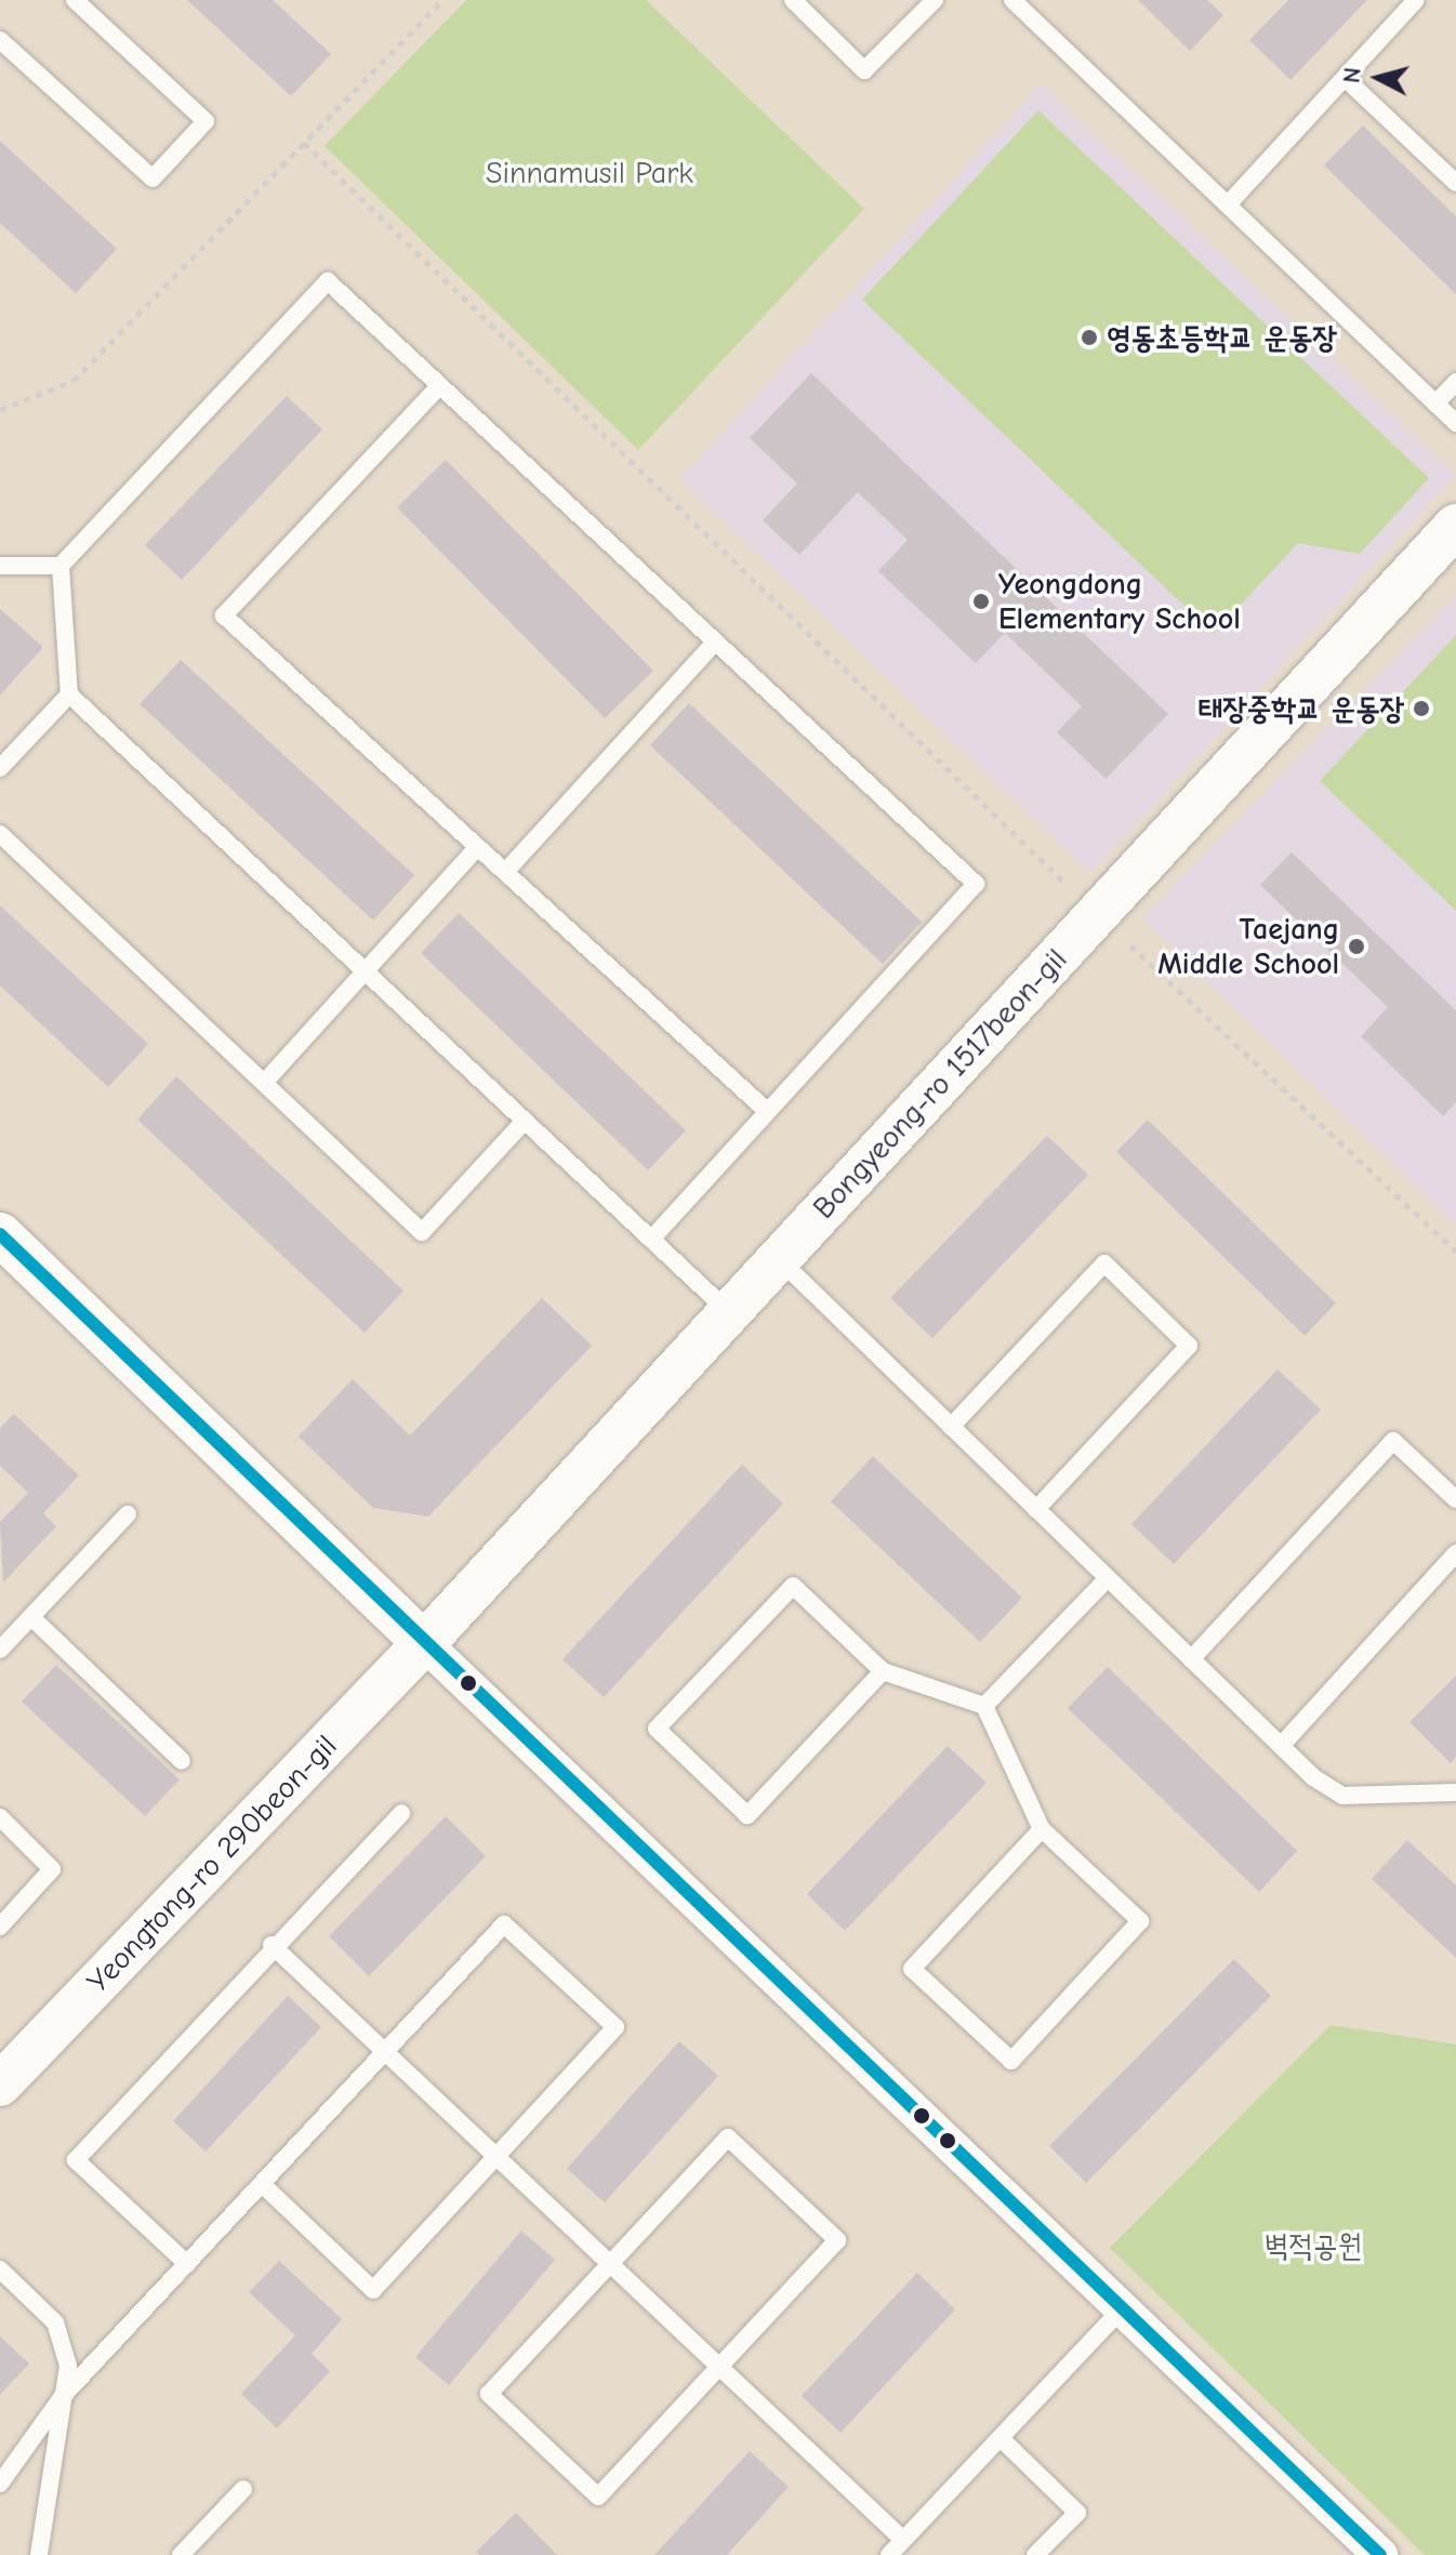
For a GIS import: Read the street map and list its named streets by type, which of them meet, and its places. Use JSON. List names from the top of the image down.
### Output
{
  "streets": {
    "street": ["Bongyeong-ro 1517beon-gil", "Yeongtong-ro 290beon-gil"]
  },
  "crossings": [
    ["Bongyeong-ro 1517beon-gil", "Yeongtong-ro 290beon-gil"]
  ],
  "parks": ["Sinnamusil Park", "벽적공원"],
  "places": [
    "영동초등학교 운동장",
    "Yeongdong Elementary School",
    "태장중학교 운동장",
    "Taejang Middle School"
  ],
  "north": "left"
}
